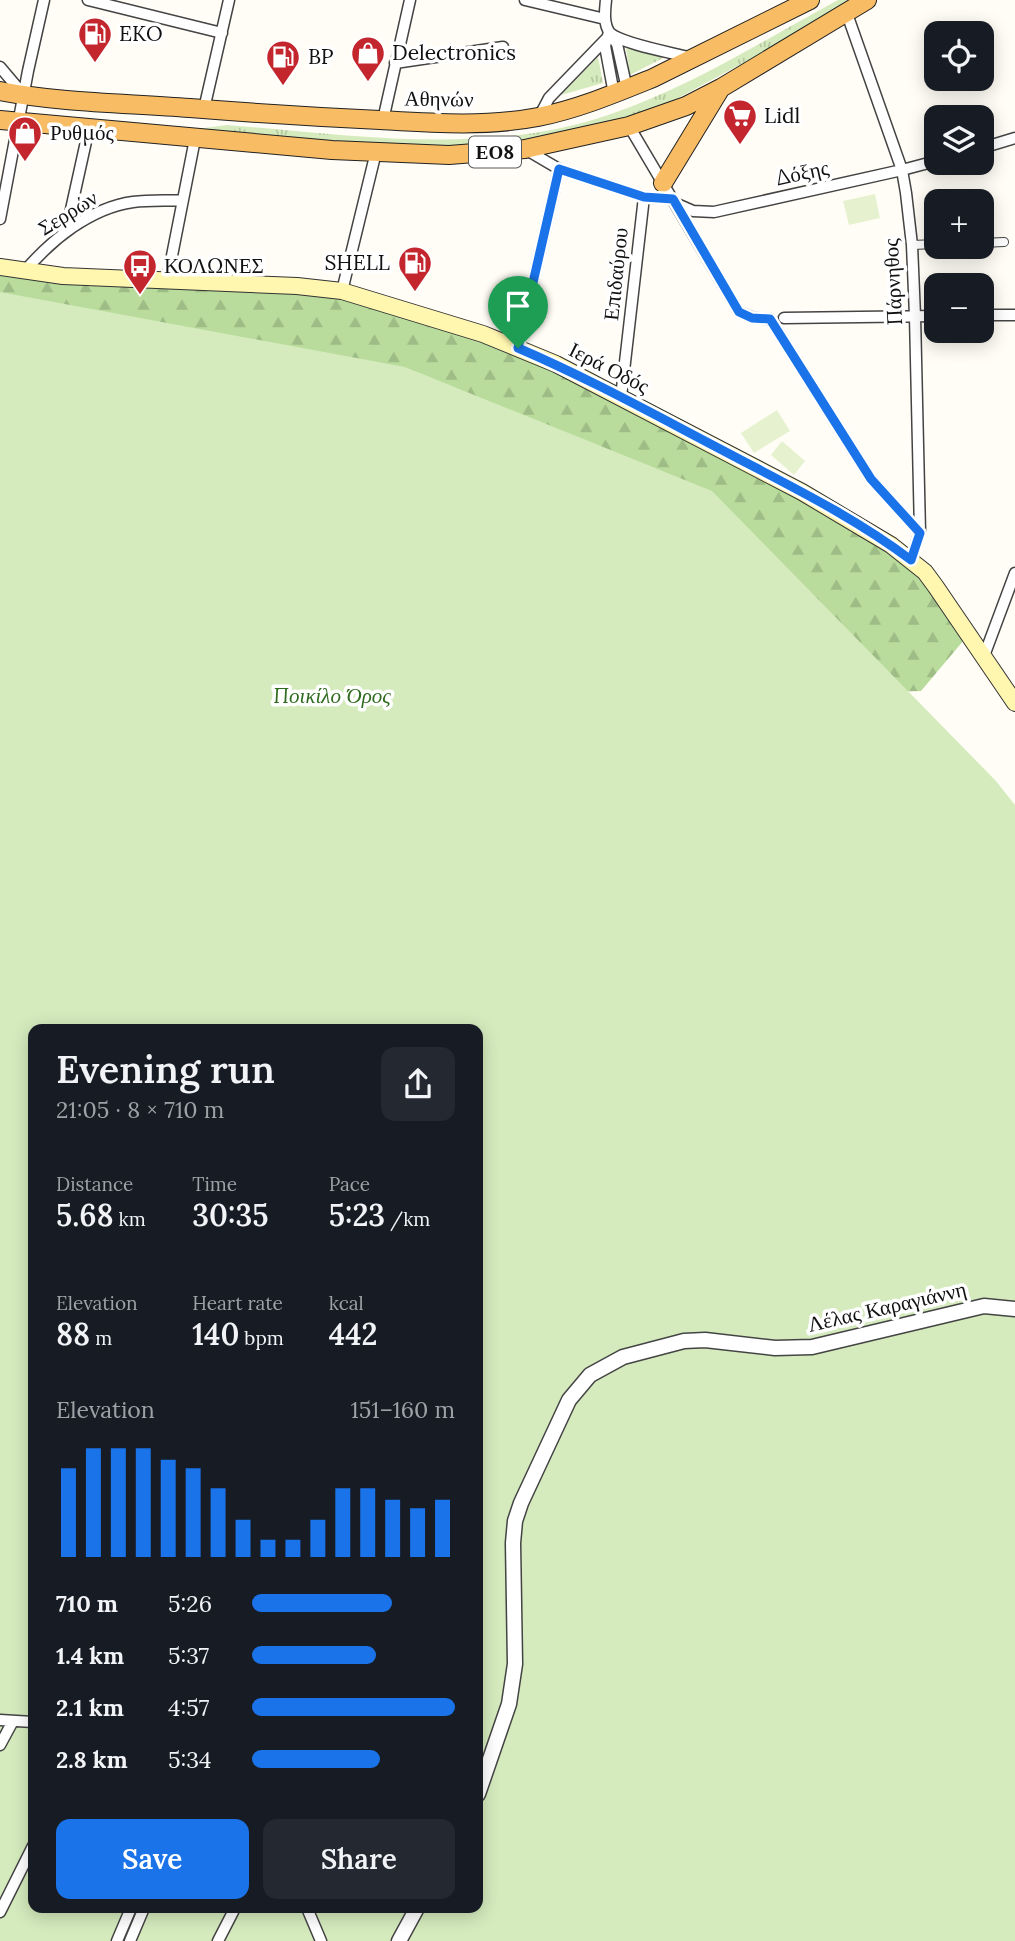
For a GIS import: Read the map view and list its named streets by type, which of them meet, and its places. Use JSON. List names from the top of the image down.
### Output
{
  "streets": {
    "highway": ["Αθηνών", "ΕΟ8"],
    "main road": ["Ιερά Οδός"],
    "street": [
      "Δόξης",
      "Σερρών",
      "Επιδαύρου",
      "Πάρνηθος",
      "Λέλας Καραγιάννη"
    ]
  },
  "crossings": [
    ["ΕΟ8", "Πάρνηθος"],
    ["Δόξης", "Πάρνηθος"],
    ["Σερρών", "Ιερά Οδός"],
    ["Επιδαύρου", "Ιερά Οδός"],
    ["Πάρνηθος", "Ιερά Οδός"]
  ],
  "parks": ["Ποικίλο Όρος"],
  "places": {
    "fuel station": ["EKO", "BP", "SHELL"],
    "shop": ["Delectronics", "Ρυθμός"],
    "supermarket": ["Lidl"],
    "bus stop": ["ΚΟΛΩΝΕΣ"]
  },
  "page": {
    "map_buttons": ["+", "−"],
    "heading": ["Evening run", "21:05 · 8 × 710 m"],
    "stats": [
      ["Distance", "5.68 km"],
      ["Time", "30:35"],
      ["Pace", "5:23 /km"],
      ["Elevation", "88 m"],
      ["Heart rate", "140 bpm"],
      ["kcal", "442"]
    ],
    "chart": ["Elevation", "151–160 m"],
    "list": [
      {
        "name": "710 m",
        "note": "5:26"
      },
      {
        "name": "1.4 km",
        "note": "5:37"
      },
      {
        "name": "2.1 km",
        "note": "4:57"
      },
      {
        "name": "2.8 km",
        "note": "5:34"
      }
    ],
    "buttons": ["Save", "Share"]
  }
}
